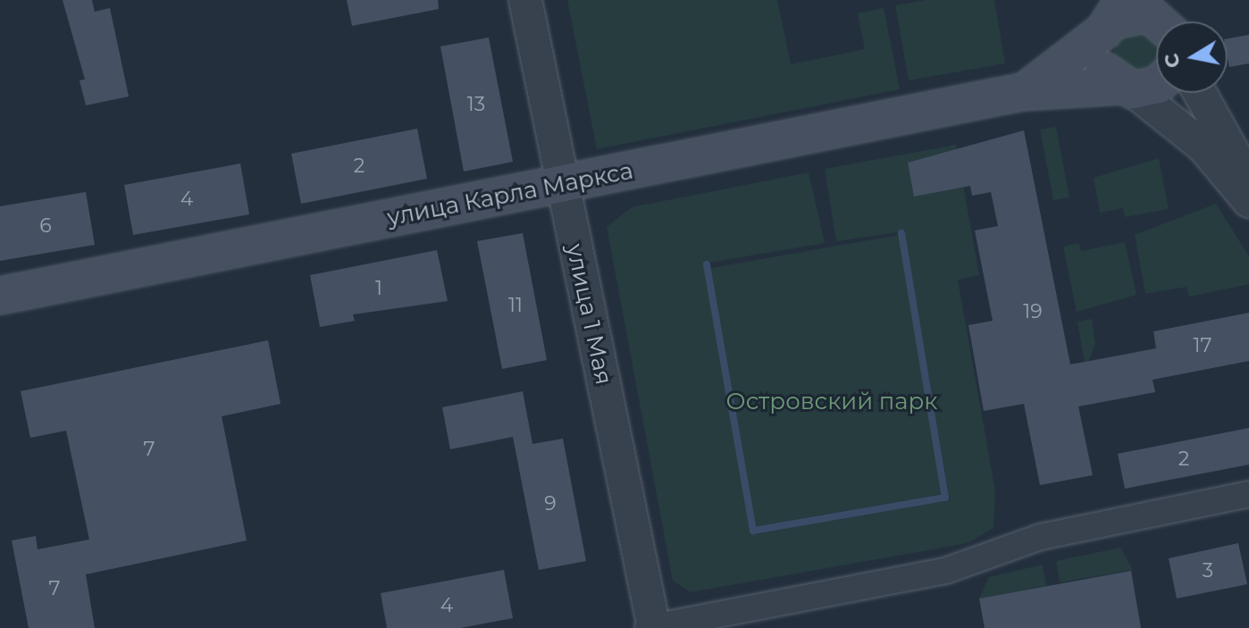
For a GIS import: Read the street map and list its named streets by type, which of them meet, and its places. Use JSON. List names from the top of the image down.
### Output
{
  "streets": {
    "main road": ["улица Карла Маркса"],
    "street": ["улица 1 Мая"]
  },
  "crossings": [
    ["улица Карла Маркса", "улица 1 Мая"]
  ],
  "parks": ["Островский парк"],
  "house_numbers": [
    "13",
    "2",
    "4",
    "6",
    "1",
    "11",
    "19",
    "17",
    "7",
    "2",
    "9",
    "3",
    "7",
    "4"
  ],
  "north": "left"
}
